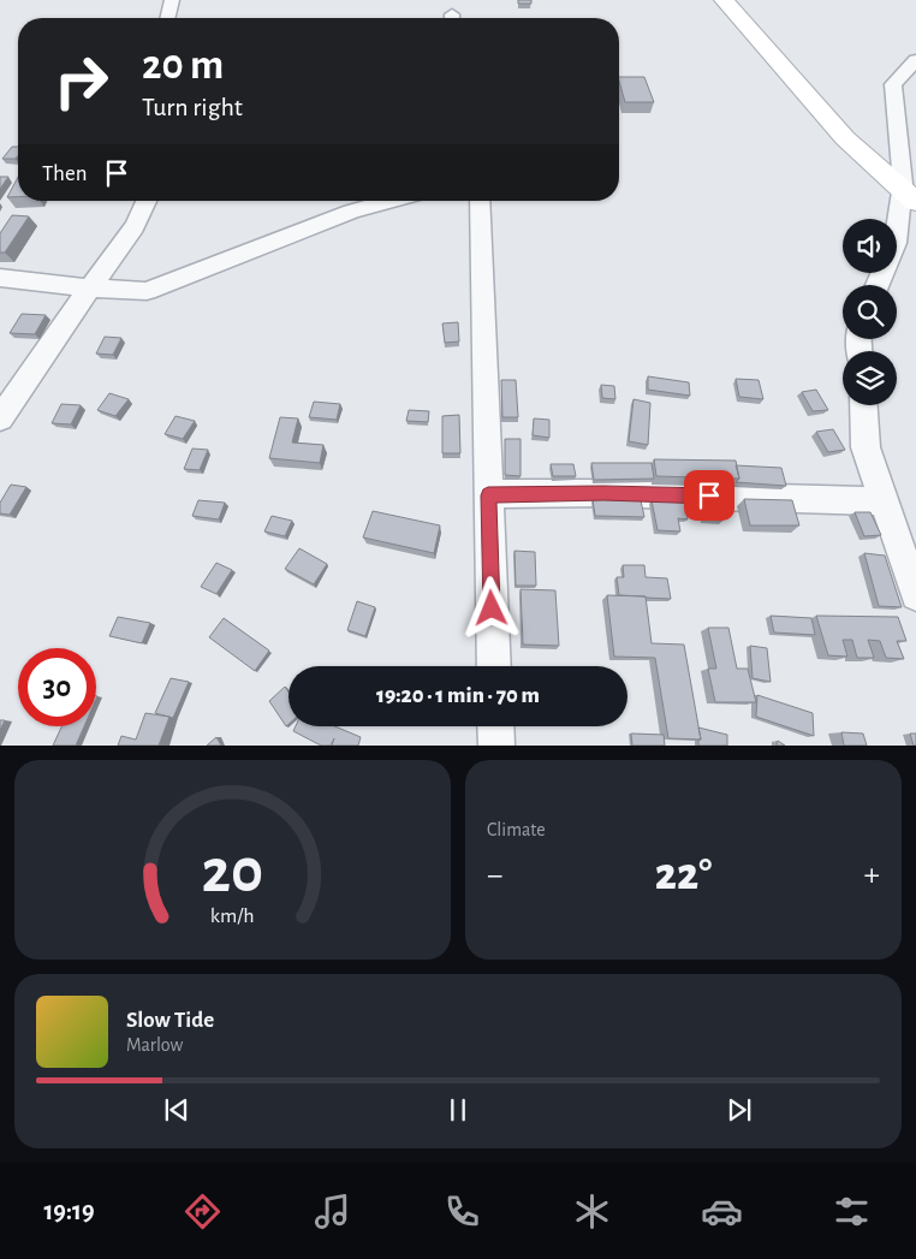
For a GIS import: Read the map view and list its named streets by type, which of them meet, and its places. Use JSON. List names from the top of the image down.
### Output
{
  "page": {
    "turn": ["20 m", "Turn right"],
    "then": "Then",
    "limit": "30",
    "trip": "19:20 · 1 min · 70 m",
    "tile": "Climate",
    "heat": ["−", "22°", "+"],
    "song": ["Slow Tide", "Marlow"],
    "tabs": "19:19",
    "gauge": ["20", "km/h"]
  }
}
